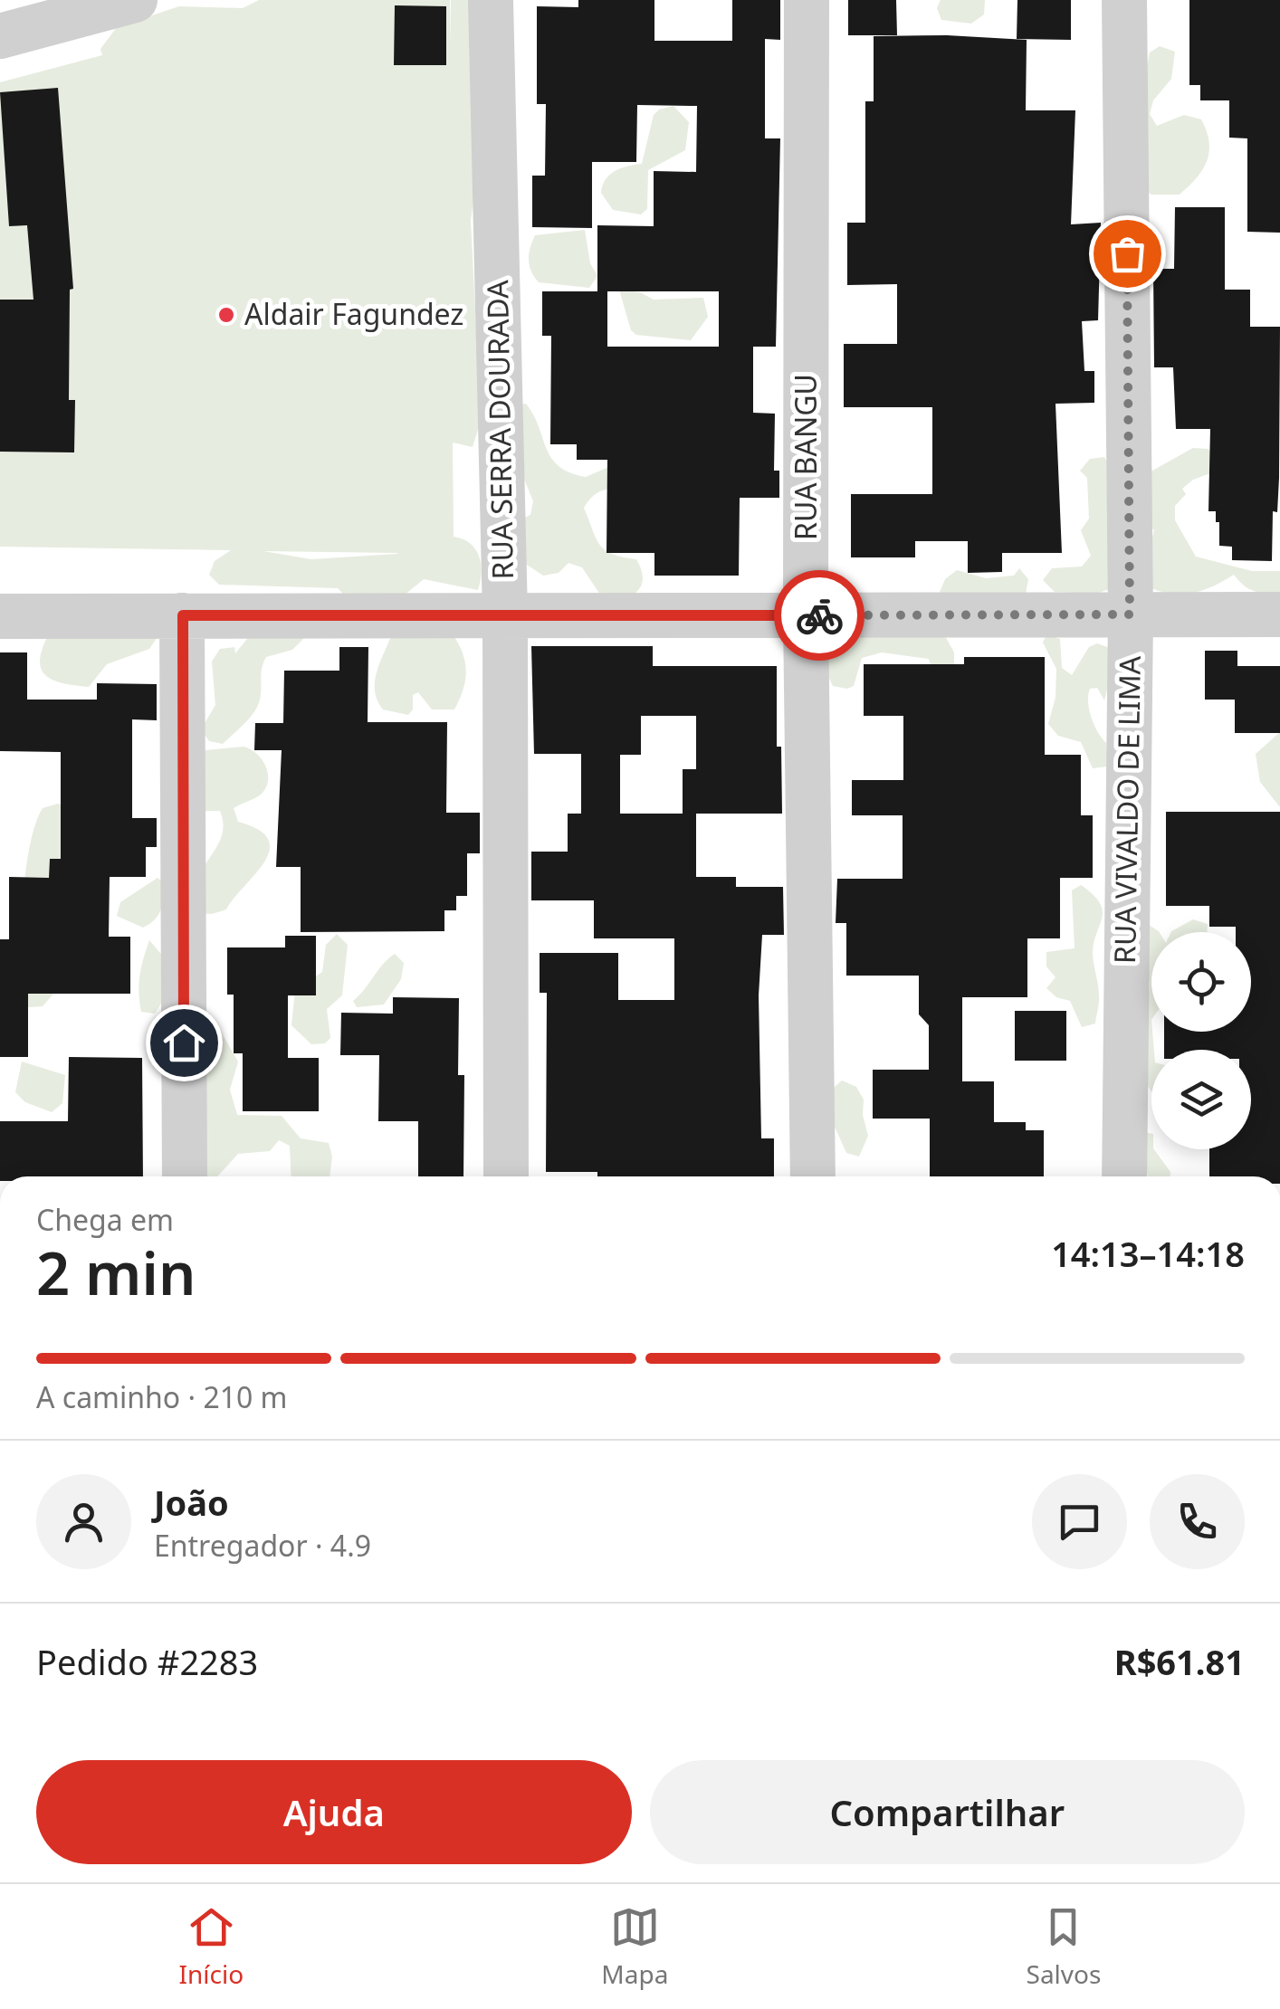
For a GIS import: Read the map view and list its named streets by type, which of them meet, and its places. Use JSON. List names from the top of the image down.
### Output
{
  "streets": {
    "street": ["RUA SERRA DOURADA", "RUA BANGU", "RUA VIVALDO DE LIMA"]
  },
  "places": ["Aldair Fagundez"],
  "page": {
    "heading": ["2 min", "Chega em", "14:13–14:18"],
    "panel": [
      "João",
      "Entregador · 4.9",
      "Pedido #2283",
      "R$61.81"
    ],
    "bar": "A caminho · 210 m",
    "buttons": ["Ajuda", "Compartilhar"],
    "tabs": ["Início", "Mapa", "Salvos"]
  }
}
